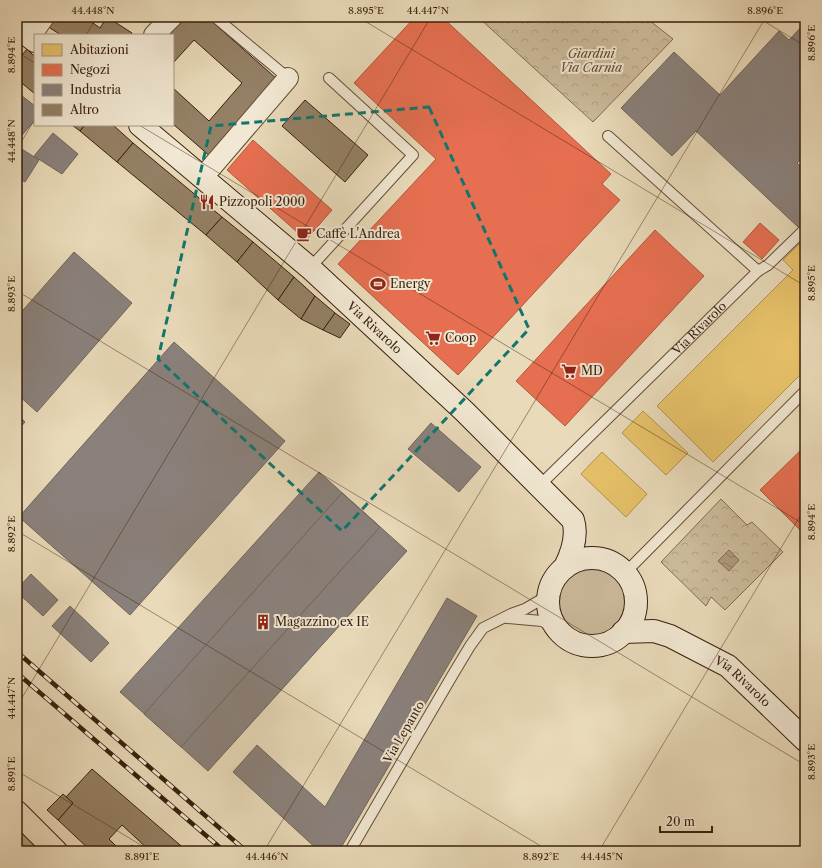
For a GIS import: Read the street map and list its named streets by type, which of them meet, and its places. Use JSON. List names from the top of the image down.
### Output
{
  "streets": {
    "main road": ["Via Rivarolo"],
    "lane": ["Via Lepanto"]
  },
  "parks": ["Giardini Via Carnia"],
  "places": {
    "restaurant": ["Pizzopoli 2000"],
    "cafe": ["Caffè L'Andrea"],
    "sports": ["Energy"],
    "supermarket": ["Coop", "MD"],
    "building": ["Magazzino ex IE"]
  },
  "legend": [
    "Abitazioni",
    "Negozi",
    "Industria",
    "Altro"
  ],
  "scale_bar": "20 m",
  "coordinates": [
    "44.448°N",
    "8.895°E",
    "44.447°N",
    "8.896°E",
    "8.894°E",
    "8.893°E",
    "8.892°E",
    "8.891°E",
    "44.446°N",
    "44.445°N"
  ]
}
